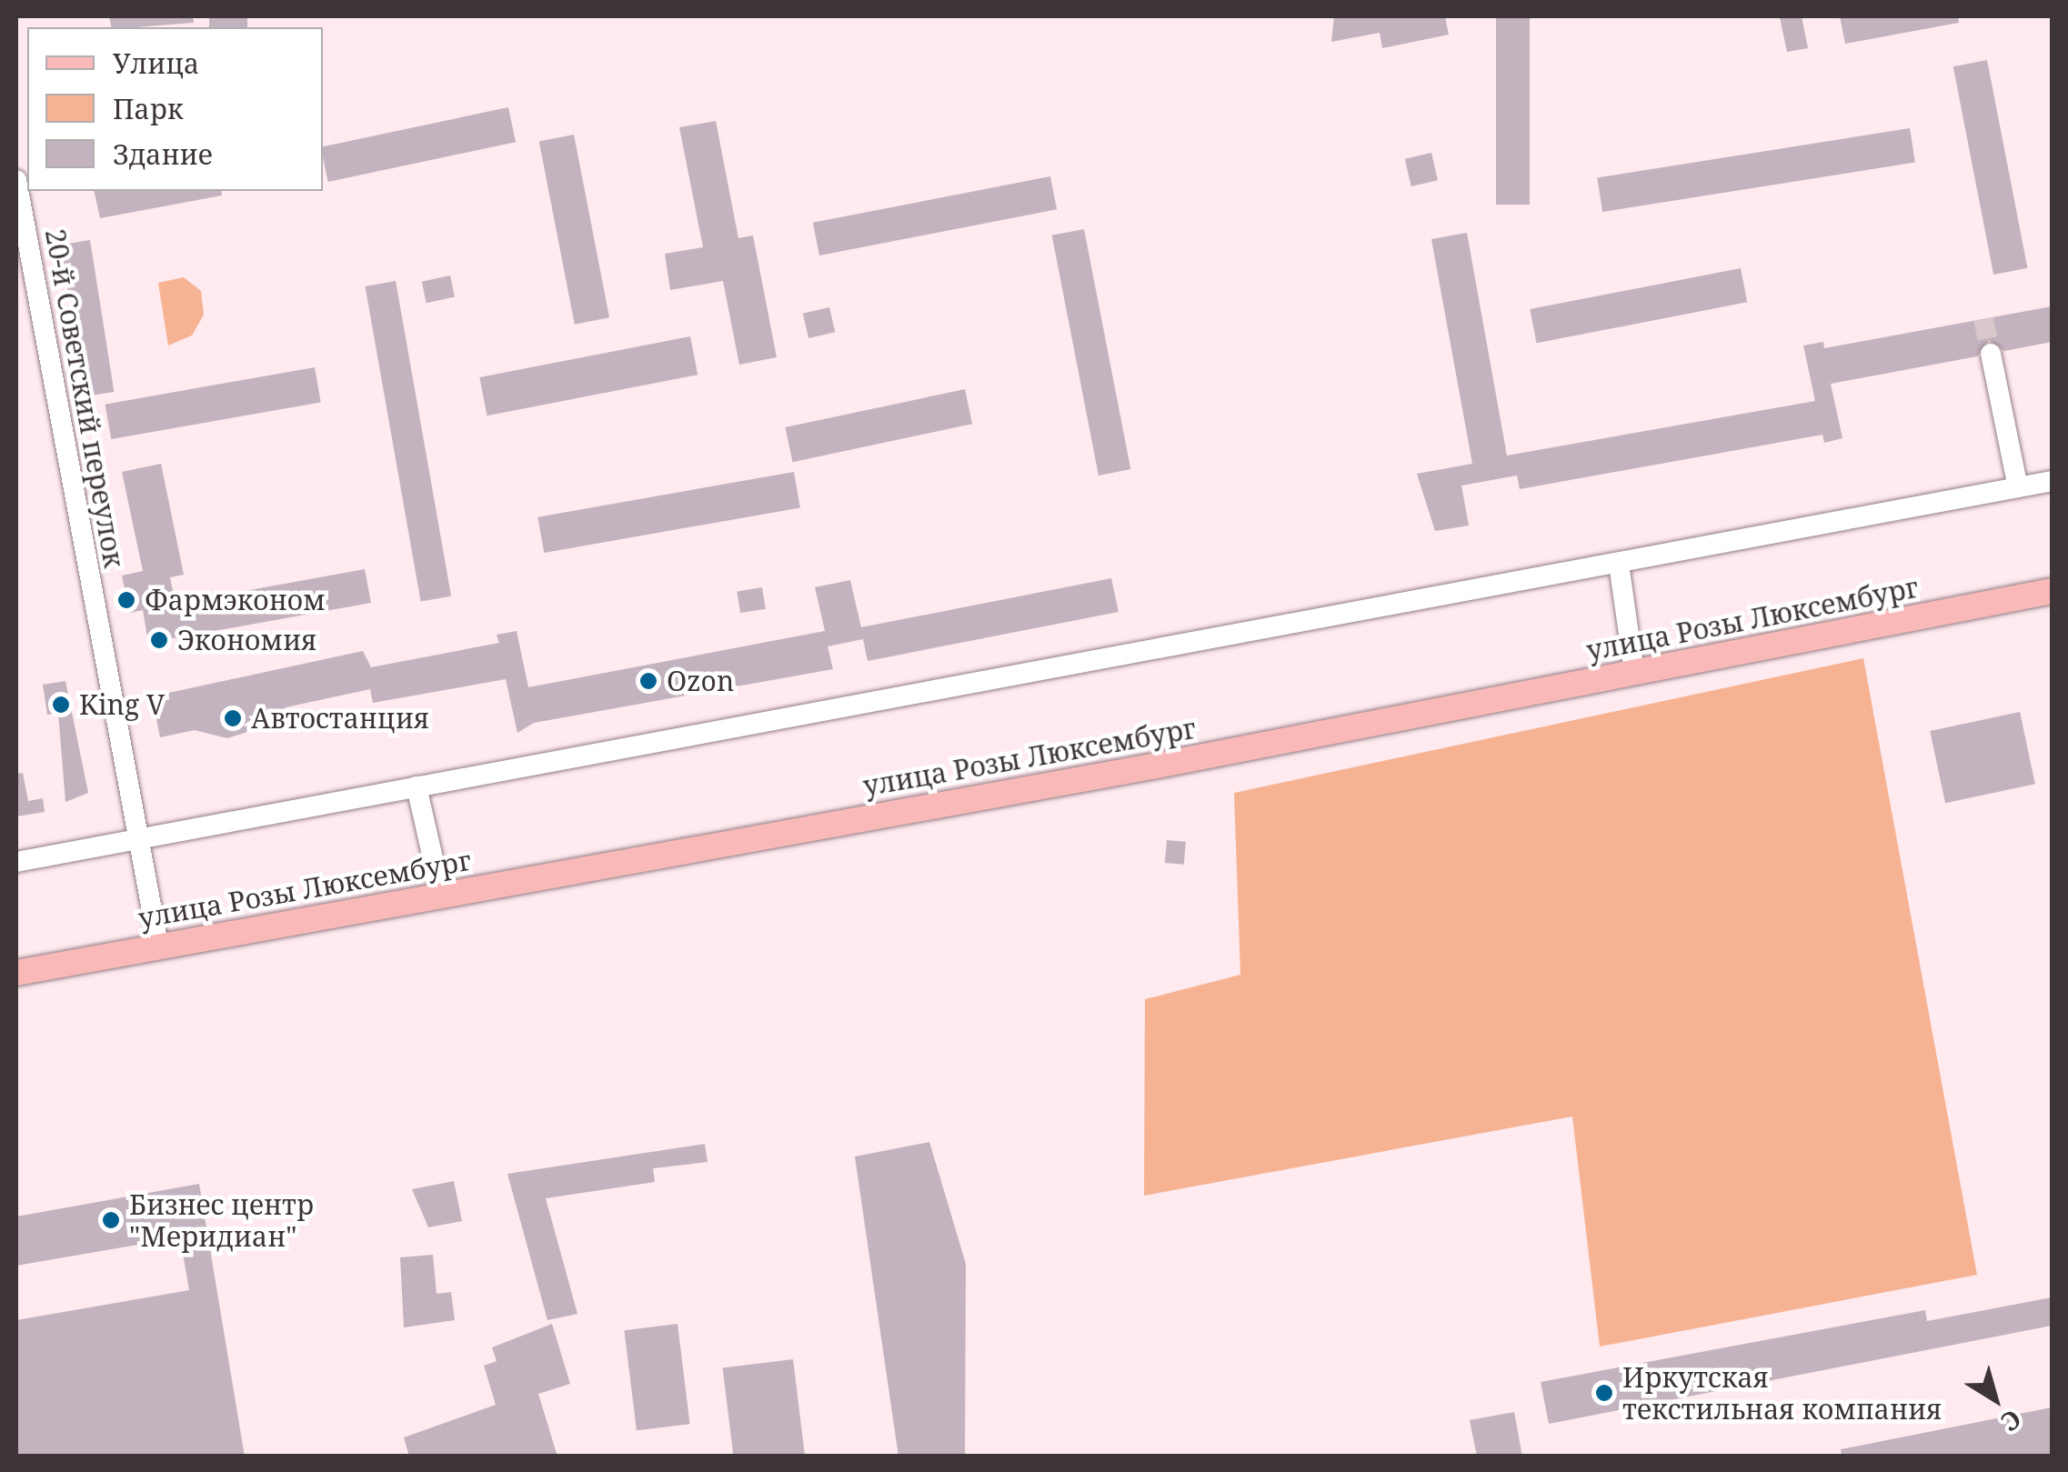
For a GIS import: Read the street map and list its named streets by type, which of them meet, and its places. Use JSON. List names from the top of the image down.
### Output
{
  "streets": {
    "main road": ["улица Розы Люксембург"],
    "street": ["20-й Советский переулок"]
  },
  "crossings": [
    ["20-й Советский переулок", "улица Розы Люксембург"]
  ],
  "places": [
    "Фармэконом",
    "Экономия",
    "Ozon",
    "King V",
    "Автостанция",
    "Бизнес центр \"Меридиан\"",
    "Иркутская текстильная компания"
  ],
  "legend": ["Улица", "Парк", "Здание"],
  "north": "bottom right"
}
